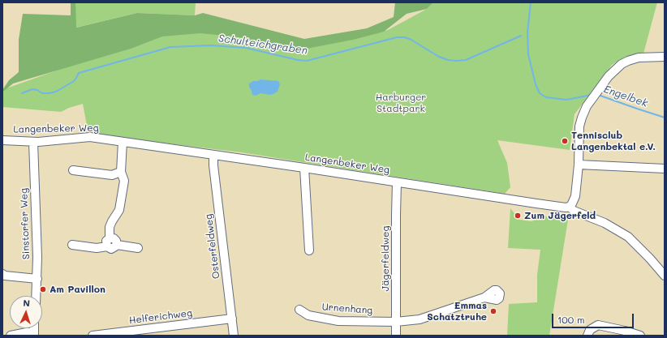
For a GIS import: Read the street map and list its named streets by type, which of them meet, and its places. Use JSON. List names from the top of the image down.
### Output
{
  "streets": {
    "street": [
      "Langenbeker Weg",
      "Sinstorfer Weg",
      "Osterfeldweg",
      "Jägerfeldweg",
      "Urnenhang",
      "Helferichweg"
    ]
  },
  "crossings": [
    ["Langenbeker Weg", "Sinstorfer Weg"],
    ["Langenbeker Weg", "Osterfeldweg"],
    ["Langenbeker Weg", "Jägerfeldweg"],
    ["Osterfeldweg", "Helferichweg"],
    ["Jägerfeldweg", "Urnenhang"]
  ],
  "water": ["Schulteichgraben", "Engelbek"],
  "parks": ["Harburger Stadtpark"],
  "places": [
    "Tennisclub Langenbektal e.V.",
    "Zum Jägerfeld",
    "Am Pavillon",
    "Emmas Schatztruhe"
  ],
  "scale_bar": "100 m",
  "north": "top"
}
